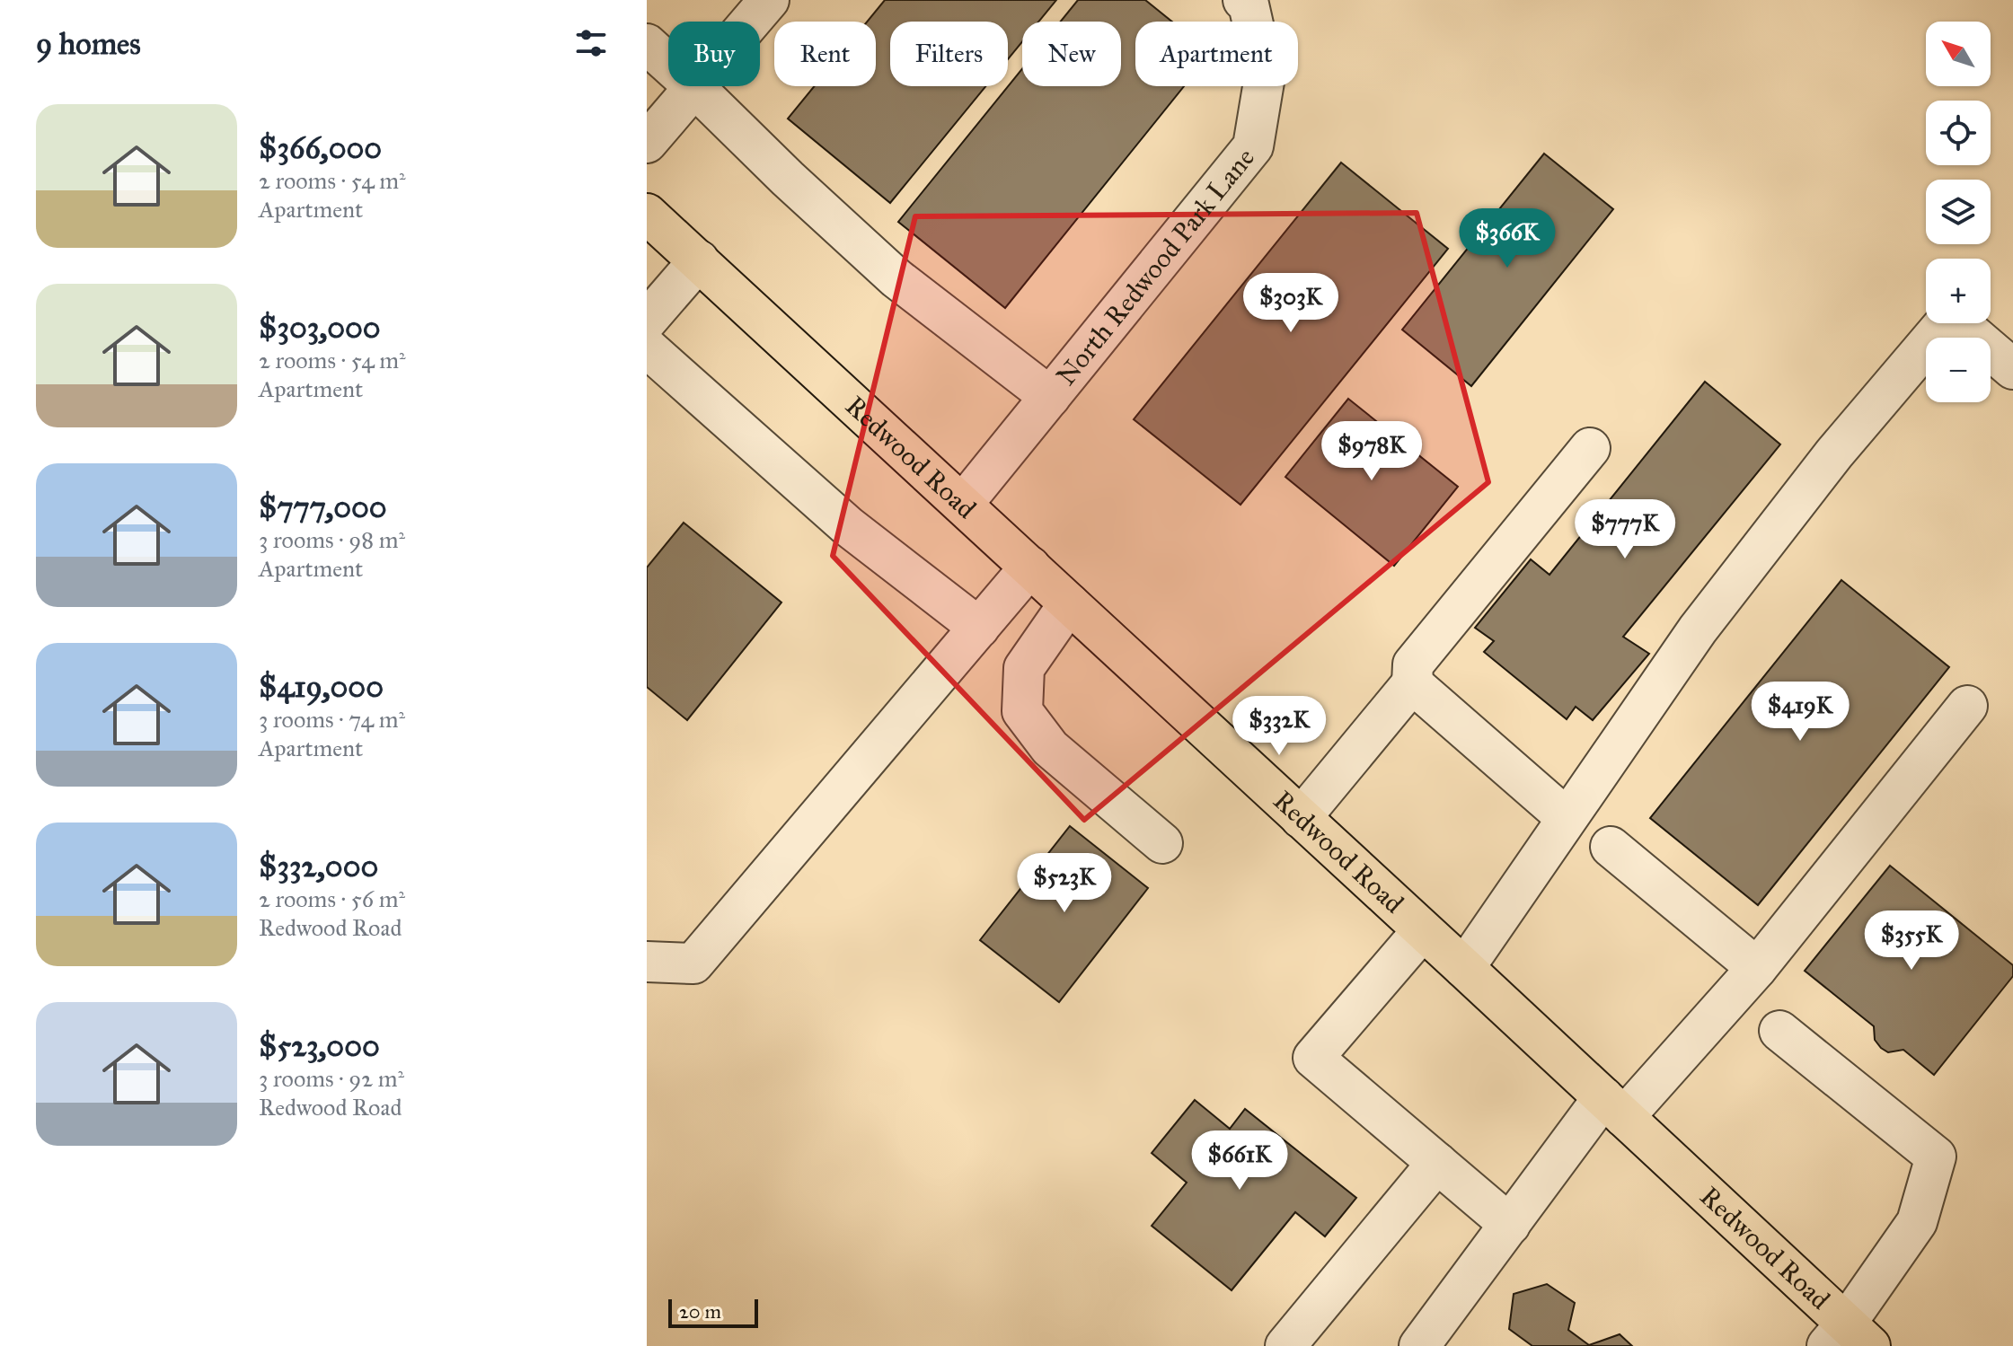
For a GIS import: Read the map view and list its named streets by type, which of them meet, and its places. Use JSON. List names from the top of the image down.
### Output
{
  "streets": {
    "main road": ["Redwood Road"],
    "lane": ["North Redwood Park Lane"]
  },
  "crossings": [
    ["North Redwood Park Lane", "Redwood Road"]
  ],
  "scale_bar": "20 m",
  "north": "top left",
  "page": {
    "heading": "9 homes",
    "map_buttons": ["+", "−"],
    "chip": [
      "Buy",
      "Rent",
      "Filters",
      "New",
      "Apartment"
    ],
    "list": [
      {
        "name": "$366,000",
        "note": "2 rooms · 54 m² · Apartment"
      },
      {
        "name": "$303,000",
        "note": "2 rooms · 54 m² · Apartment"
      },
      {
        "name": "$777,000",
        "note": "3 rooms · 98 m² · Apartment"
      },
      {
        "name": "$419,000",
        "note": "3 rooms · 74 m² · Apartment"
      },
      {
        "name": "$332,000",
        "note": "2 rooms · 56 m² · Redwood Road"
      },
      {
        "name": "$523,000",
        "note": "3 rooms · 92 m² · Redwood Road"
      }
    ],
    "price": [
      "$366K",
      "$303K",
      "$978K",
      "$777K",
      "$419K",
      "$332K",
      "$523K",
      "$355K",
      "$661K"
    ],
    "scale": "20 m"
  }
}
